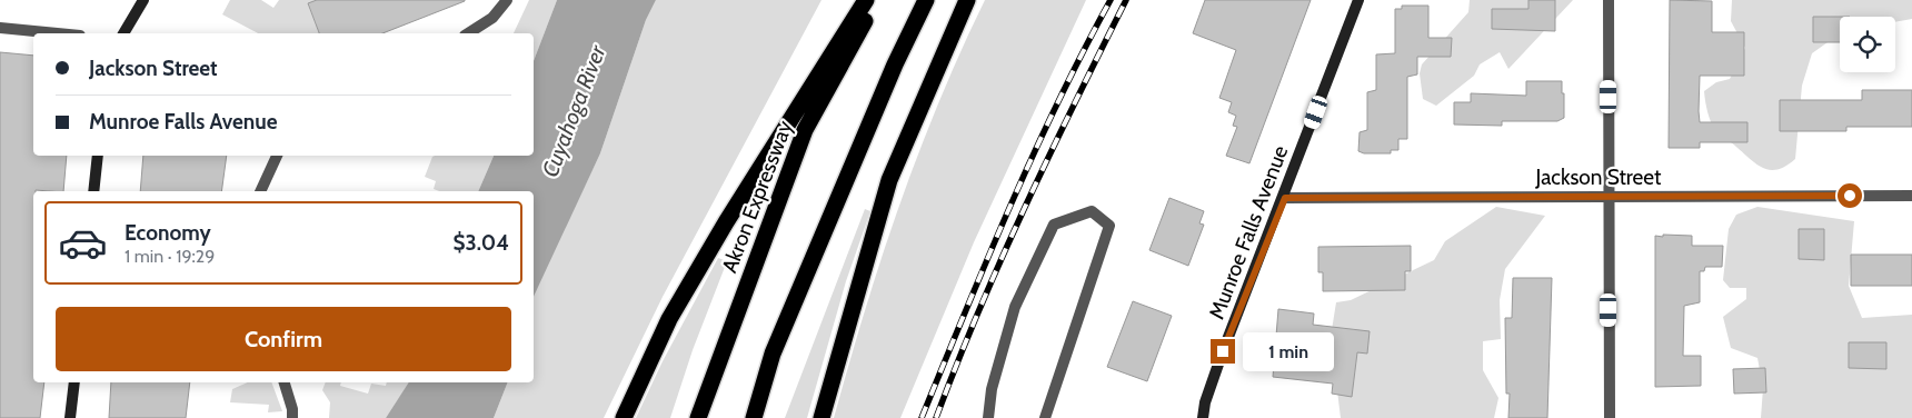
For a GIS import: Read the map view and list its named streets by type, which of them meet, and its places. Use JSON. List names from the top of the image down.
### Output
{
  "streets": {
    "highway": ["Akron Expressway"],
    "street": ["Jackson Street", "Munroe Falls Avenue"]
  },
  "crossings": [
    ["Jackson Street", "Munroe Falls Avenue"]
  ],
  "water": ["Cuyahoga River"],
  "page": {
    "banner": ["Jackson Street", "Munroe Falls Avenue"],
    "list": [
      {
        "name": "Economy",
        "note": "1 min · 19:29",
        "value": "$3.04"
      }
    ],
    "buttons": "Confirm",
    "bubble": "1 min"
  }
}
